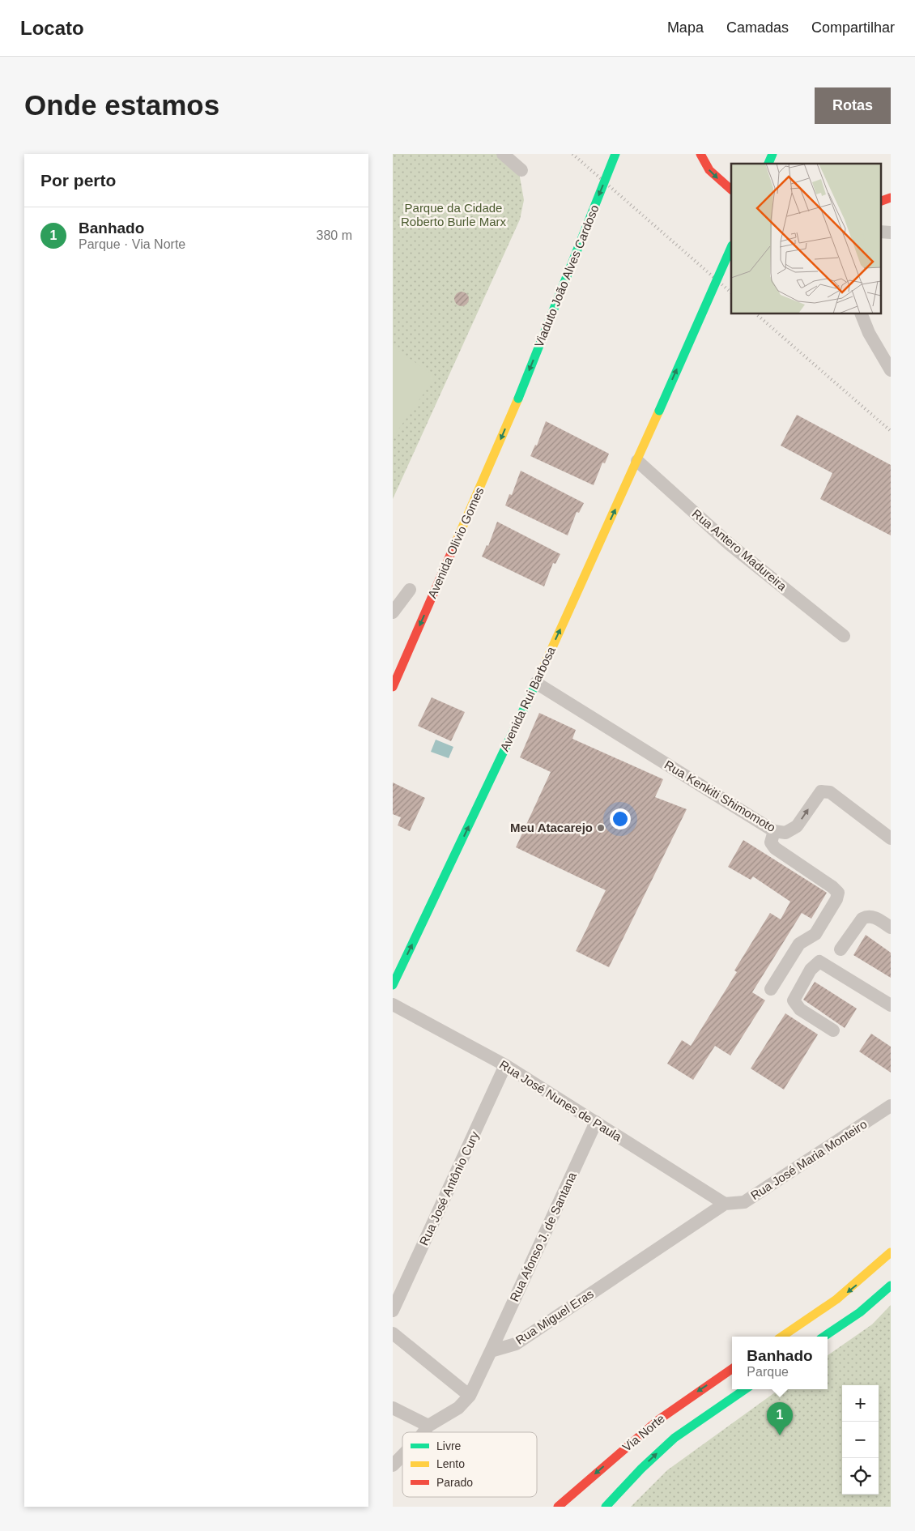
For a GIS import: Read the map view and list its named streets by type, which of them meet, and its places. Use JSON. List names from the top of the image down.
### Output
{
  "streets": {
    "main road": [
      "Viaduto João Alves Cardoso",
      "Avenida Olivio Gomes",
      "Avenida Rui Barbosa",
      "Via Norte"
    ],
    "street": [
      "Rua Antero Madureira",
      "Rua Kenkiti Shimomoto",
      "Rua José Nunes de Paula",
      "Rua José Maria Monteiro",
      "Rua José Antônio Cury",
      "Rua Afonso J. de Santana",
      "Rua Miguel Eras"
    ]
  },
  "crossings": [
    ["Viaduto João Alves Cardoso", "Avenida Olivio Gomes"],
    ["Rua Antero Madureira", "Avenida Rui Barbosa"],
    ["Avenida Rui Barbosa", "Rua Kenkiti Shimomoto"],
    ["Rua José Nunes de Paula", "Rua José Maria Monteiro"],
    ["Rua José Nunes de Paula", "Rua José Antônio Cury"],
    ["Rua José Nunes de Paula", "Rua Afonso J. de Santana"],
    ["Rua José Nunes de Paula", "Rua Miguel Eras"],
    ["Rua José Maria Monteiro", "Rua Miguel Eras"],
    ["Rua Afonso J. de Santana", "Rua Miguel Eras"]
  ],
  "one_way": ["Viaduto João Alves Cardoso", "Avenida Olivio Gomes", "Avenida Rui Barbosa"],
  "parks": ["Parque da Cidade Roberto Burle Marx"],
  "places": ["Meu Atacarejo"],
  "legend": ["Livre", "Lento", "Parado"],
  "page": {
    "header": "Locato",
    "nav": ["Mapa", "Camadas", "Compartilhar"],
    "buttons": "Rotas",
    "title": "Onde estamos",
    "heading": "Por perto",
    "list": [
      {
        "mark": "1",
        "name": "Banhado",
        "note": "Parque · Via Norte",
        "value": "380 m"
      }
    ],
    "popup": ["Banhado", "Parque"],
    "map_buttons": ["+", "−"],
    "pins": "1"
  }
}
